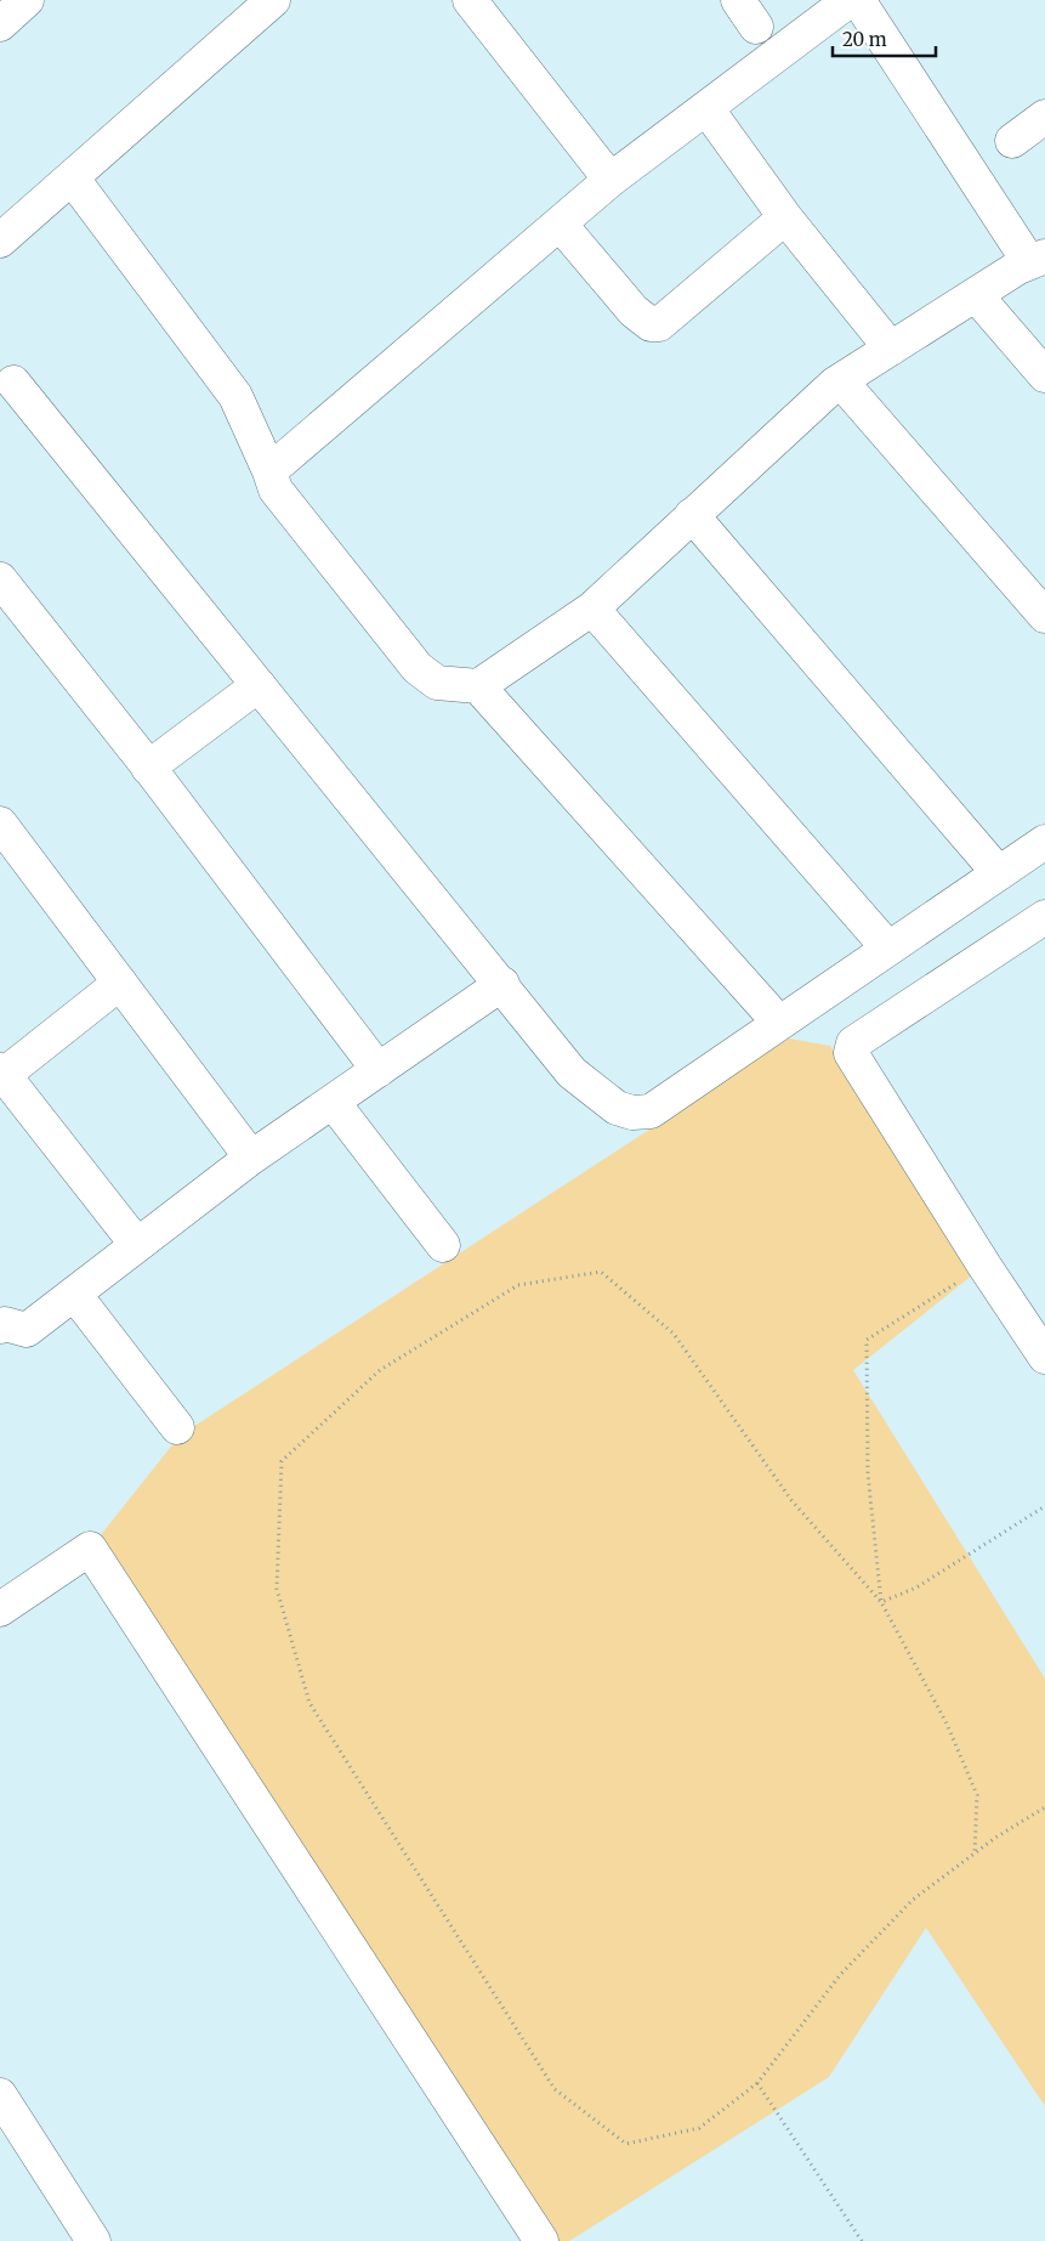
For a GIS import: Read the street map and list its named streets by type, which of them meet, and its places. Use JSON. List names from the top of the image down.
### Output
{
  "scale_bar": "20 m"
}
